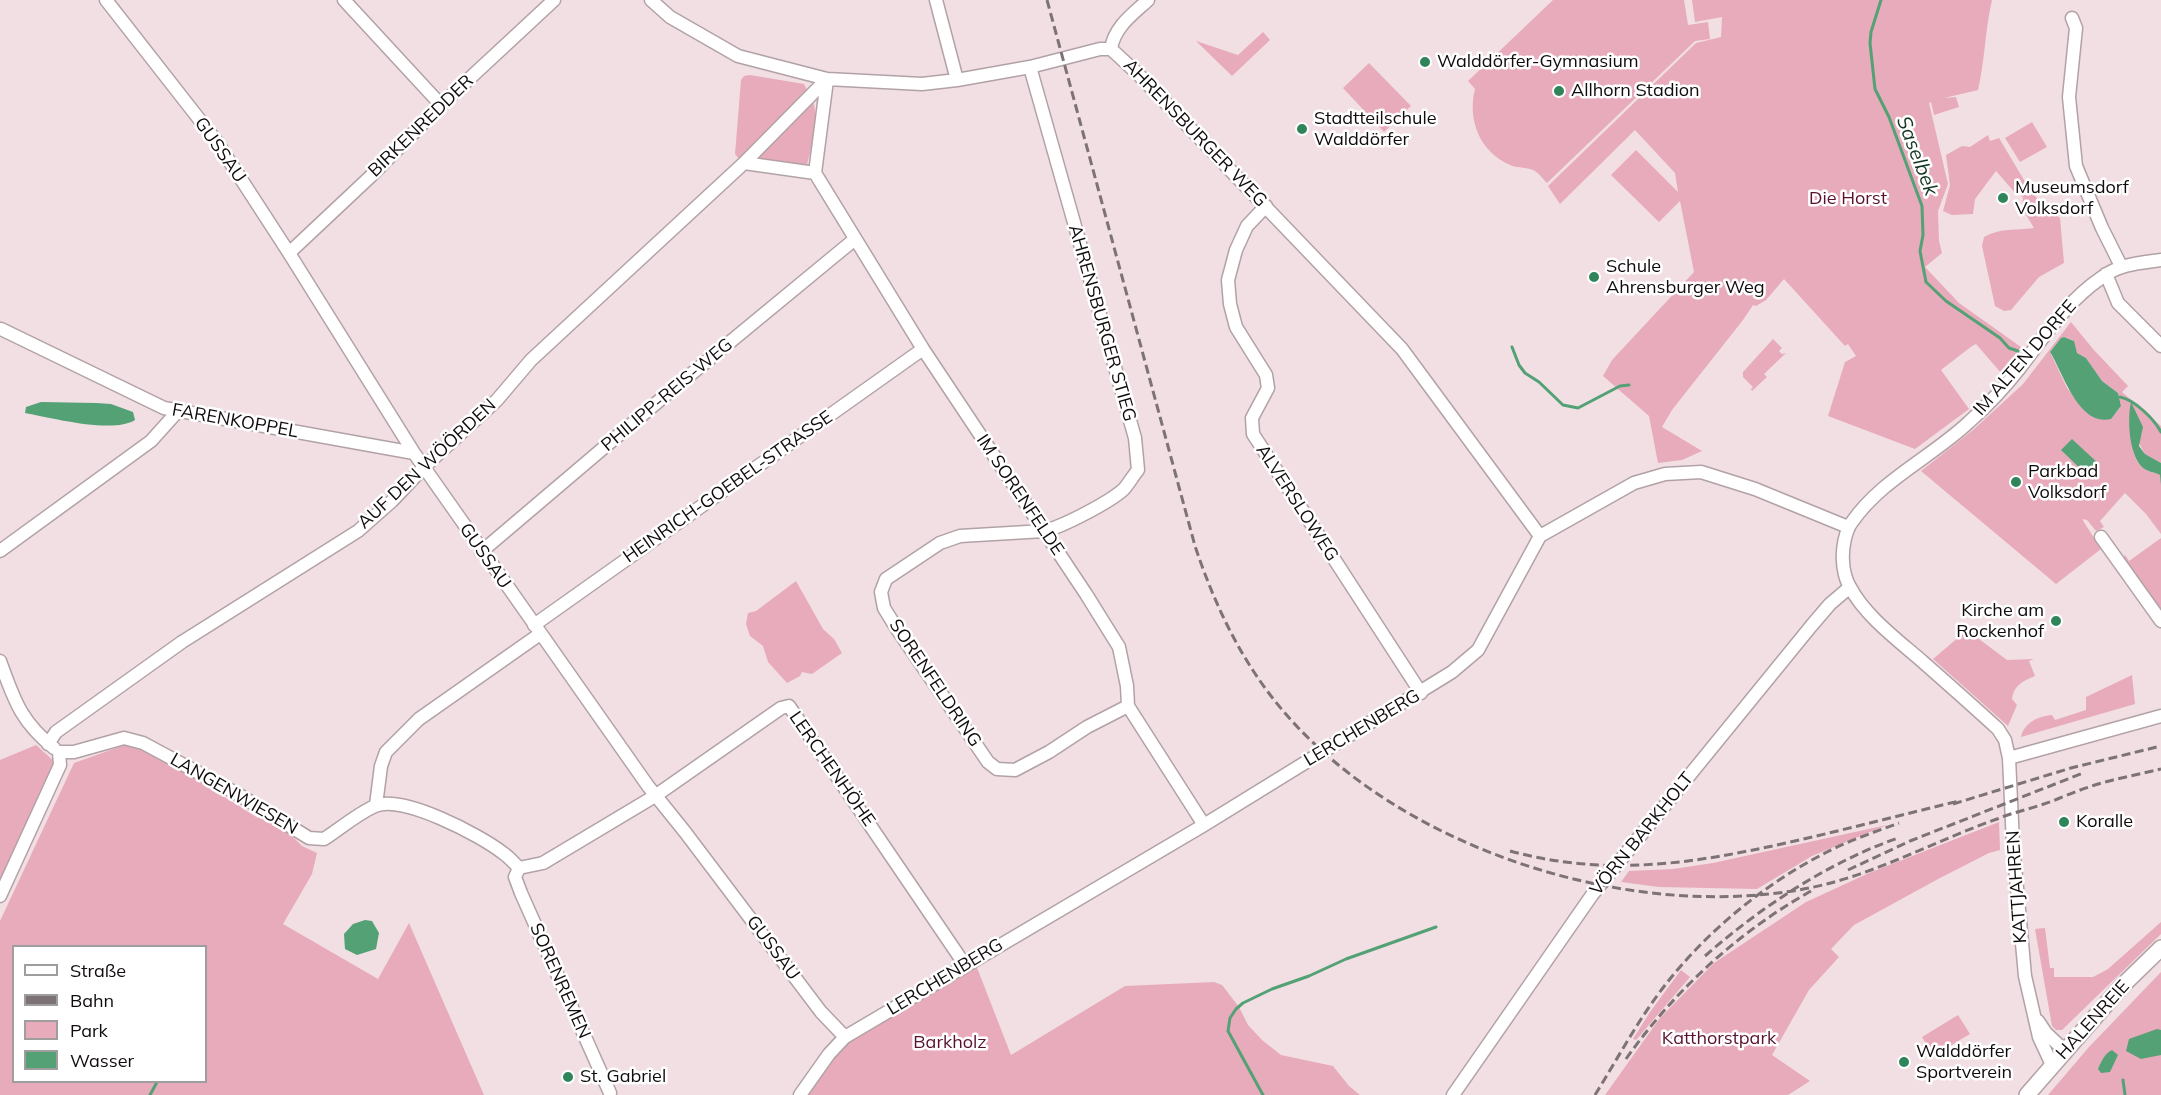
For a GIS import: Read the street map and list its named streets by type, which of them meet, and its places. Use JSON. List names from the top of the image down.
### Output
{
  "streets": {
    "main road": ["HALENREIE"],
    "street": [
      "BIRKENREDDER",
      "AHRENSBURGER WEG",
      "GUSSAU",
      "AHRENSBURGER STIEG",
      "IM ALTEN DORFE",
      "PHILIPP-REIS-WEG",
      "FARENKOPPEL",
      "AUF DEN WÖÖRDEN",
      "HEINRICH-GOEBEL-STRASSE",
      "IM SORENFELDE",
      "ALVERSLOWEG",
      "SORENFELDRING",
      "LERCHENBERG",
      "LERCHENHÖHE",
      "LANGENWIESEN",
      "VÖRN BARKHOLT",
      "KATTJAHREN",
      "SORENREMEN"
    ]
  },
  "crossings": [
    ["BIRKENREDDER", "GUSSAU"],
    ["AHRENSBURGER WEG", "AHRENSBURGER STIEG"],
    ["AHRENSBURGER WEG", "AUF DEN WÖÖRDEN"],
    ["AHRENSBURGER WEG", "ALVERSLOWEG"],
    ["AHRENSBURGER WEG", "LERCHENBERG"],
    ["GUSSAU", "PHILIPP-REIS-WEG"],
    ["GUSSAU", "FARENKOPPEL"],
    ["GUSSAU", "AUF DEN WÖÖRDEN"],
    ["GUSSAU", "HEINRICH-GOEBEL-STRASSE"],
    ["GUSSAU", "LERCHENBERG"],
    ["GUSSAU", "LERCHENHÖHE"],
    ["AHRENSBURGER STIEG", "IM SORENFELDE"],
    ["AHRENSBURGER STIEG", "SORENFELDRING"],
    ["PHILIPP-REIS-WEG", "IM SORENFELDE"],
    ["HEINRICH-GOEBEL-STRASSE", "IM SORENFELDE"],
    ["HEINRICH-GOEBEL-STRASSE", "LANGENWIESEN"],
    ["IM SORENFELDE", "SORENFELDRING"],
    ["IM SORENFELDE", "LERCHENBERG"],
    ["ALVERSLOWEG", "LERCHENBERG"],
    ["LERCHENBERG", "LERCHENHÖHE"],
    ["VÖRN BARKHOLT", "KATTJAHREN"],
    ["KATTJAHREN", "HALENREIE"]
  ],
  "water": ["Saselbek"],
  "parks": ["Die Horst", "Katthorstpark", "Barkholz"],
  "places": [
    "Walddörfer-Gymnasium",
    "Allhorn Stadion",
    "Stadtteilschule Walddörfer",
    "Museumsdorf Volksdorf",
    "Schule Ahrensburger Weg",
    "Parkbad Volksdorf",
    "Kirche am Rockenhof",
    "Koralle",
    "Walddörfer Sportverein",
    "St. Gabriel"
  ],
  "legend": [
    "Straße",
    "Bahn",
    "Park",
    "Wasser"
  ]
}
